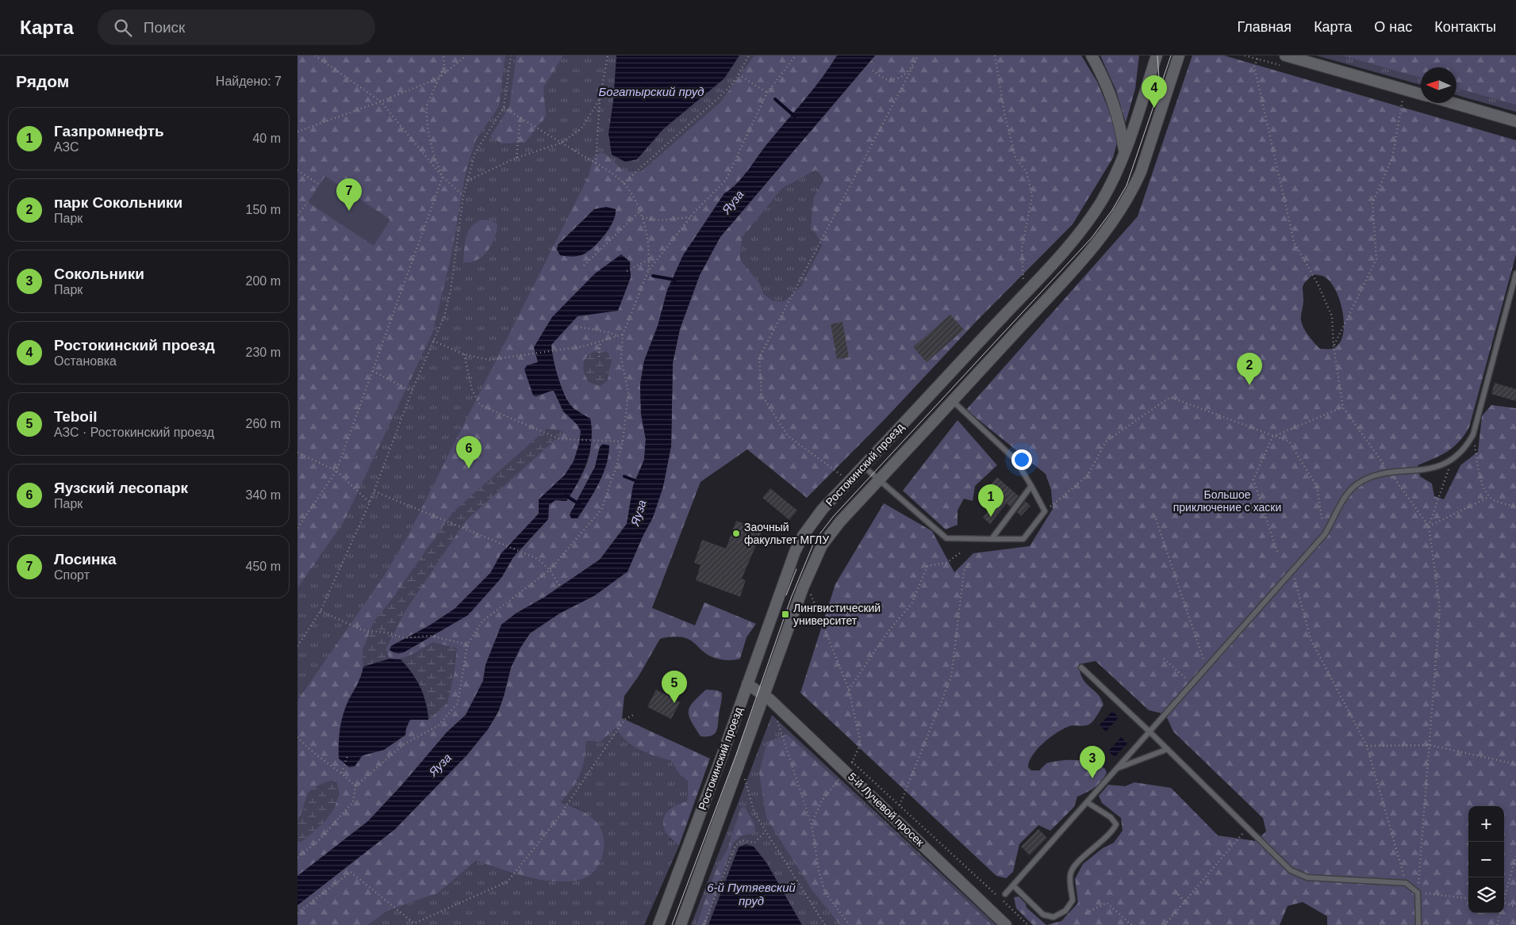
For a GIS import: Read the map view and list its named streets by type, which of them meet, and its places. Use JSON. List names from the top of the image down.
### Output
{
  "streets": {
    "main road": ["Ростокинский проезд", "5-й Лучевой просек"]
  },
  "crossings": [
    ["Ростокинский проезд", "5-й Лучевой просек"]
  ],
  "water": ["Богатырский пруд", "Яуза", "6-й Путяевский пруд"],
  "parks": ["Большое приключение с хаски"],
  "places": {
    "other": ["Заочный факультет МГЛУ"],
    "transit": ["Лингвистический университет"]
  },
  "north": "left",
  "page": {
    "header": "Карта",
    "search": "Поиск",
    "nav": [
      "Главная",
      "Карта",
      "О нас",
      "Контакты"
    ],
    "heading": ["Рядом", "Найдено: 7"],
    "pins": [
      "4",
      "7",
      "2",
      "6",
      "1",
      "5",
      "3"
    ],
    "list": [
      {
        "mark": "1",
        "name": "Газпромнефть",
        "note": "АЗС",
        "value": "40 m"
      },
      {
        "mark": "2",
        "name": "парк Сокольники",
        "note": "Парк",
        "value": "150 m"
      },
      {
        "mark": "3",
        "name": "Сокольники",
        "note": "Парк",
        "value": "200 m"
      },
      {
        "mark": "4",
        "name": "Ростокинский проезд",
        "note": "Остановка",
        "value": "230 m"
      },
      {
        "mark": "5",
        "name": "Teboil",
        "note": "АЗС · Ростокинский проезд",
        "value": "260 m"
      },
      {
        "mark": "6",
        "name": "Яузский лесопарк",
        "note": "Парк",
        "value": "340 m"
      },
      {
        "mark": "7",
        "name": "Лосинка",
        "note": "Спорт",
        "value": "450 m"
      }
    ],
    "map_buttons": ["+", "−"]
  }
}
